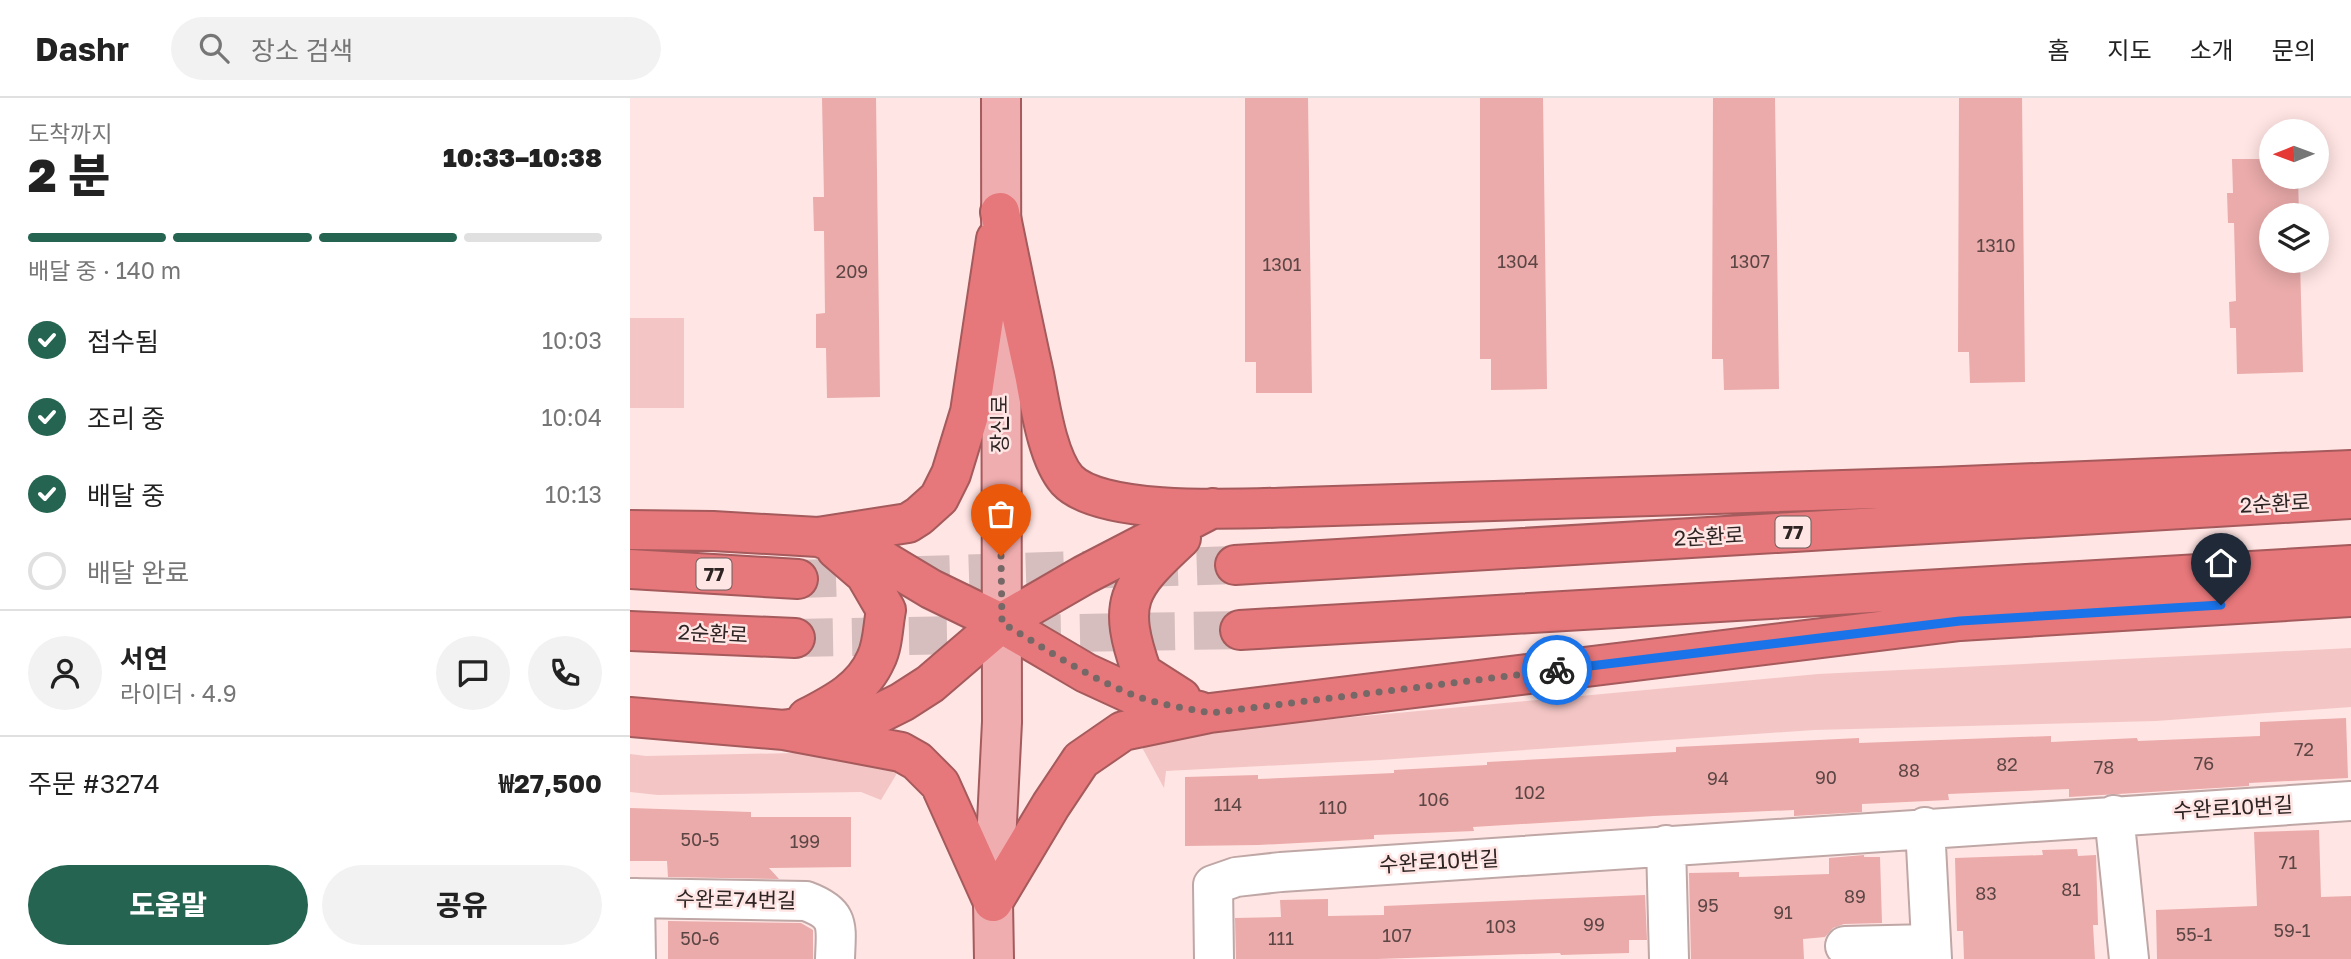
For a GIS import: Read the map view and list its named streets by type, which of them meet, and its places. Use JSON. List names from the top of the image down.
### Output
{
  "streets": {
    "highway": ["2순환로", "77"],
    "main road": ["장신로"],
    "street": ["수완로10번길", "수완로74번길"]
  },
  "house_numbers": [
    "1310",
    "1304",
    "1307",
    "1301",
    "209",
    "72",
    "76",
    "82",
    "78",
    "88",
    "90",
    "94",
    "102",
    "106",
    "114",
    "110",
    "50-5",
    "199",
    "71",
    "81",
    "83",
    "89",
    "95",
    "91",
    "99",
    "103",
    "59-1",
    "55-1",
    "107",
    "50-6",
    "111"
  ],
  "north": "left",
  "page": {
    "header": "Dashr",
    "search": "장소 검색",
    "nav": [
      "홈",
      "지도",
      "소개",
      "문의"
    ],
    "heading": ["2 분", "도착까지", "10:33–10:38"],
    "panel": [
      "서연",
      "라이더 · 4.9",
      "주문 #3274",
      "₩27,500"
    ],
    "bar": "배달 중 · 140 m",
    "list": [
      ["접수됨", "10:03"],
      ["조리 중", "10:04"],
      ["배달 중", "10:13"],
      "배달 완료"
    ],
    "buttons": ["도움말", "공유"]
  }
}
